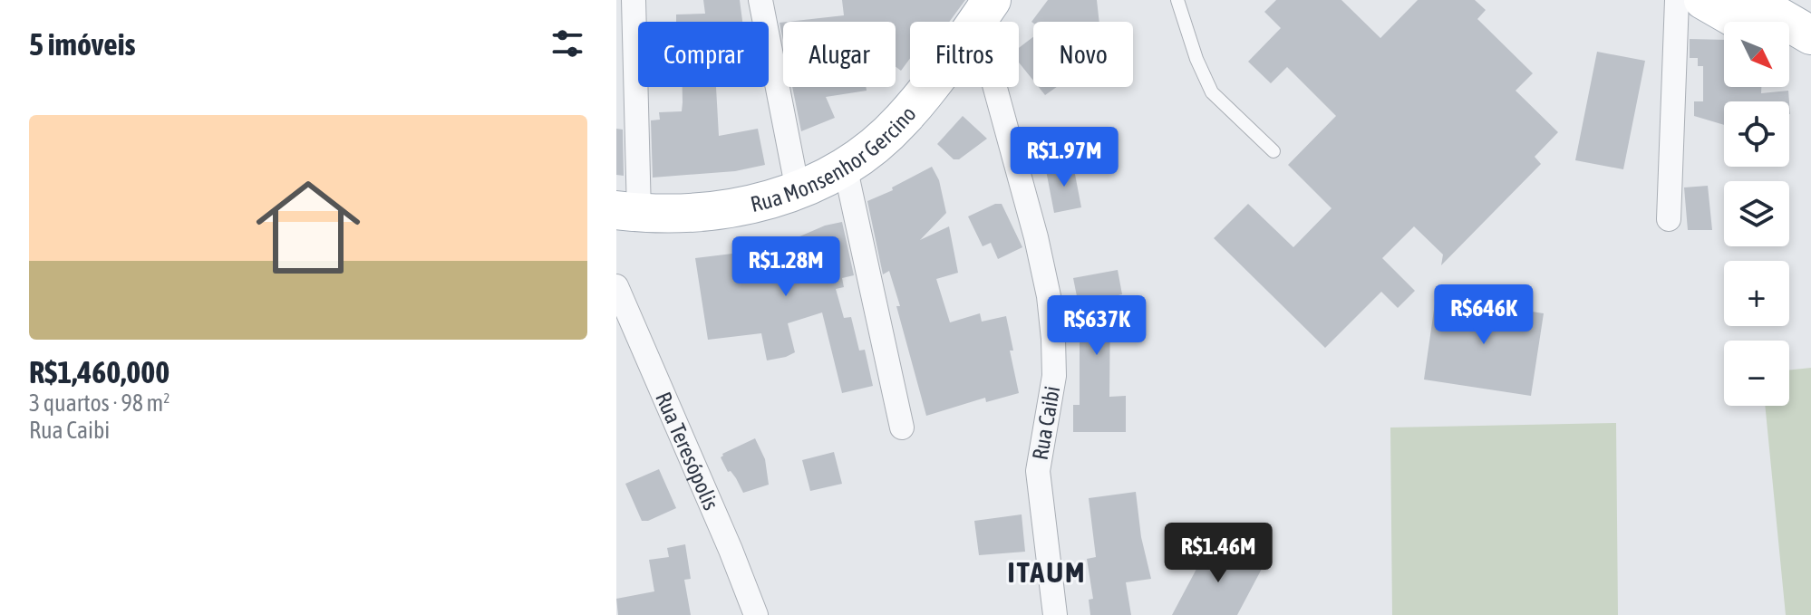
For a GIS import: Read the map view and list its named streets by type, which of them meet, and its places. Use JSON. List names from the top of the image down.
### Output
{
  "streets": {
    "main road": ["Rua Monsenhor Gercino"],
    "street": ["Rua Caibi", "Rua Teresópolis"]
  },
  "crossings": [
    ["Rua Monsenhor Gercino", "Rua Caibi"]
  ],
  "districts": ["ITAUM"],
  "north": "bottom right",
  "page": {
    "heading": "5 imóveis",
    "map_buttons": ["+", "−"],
    "chip": [
      "Comprar",
      "Alugar",
      "Filtros",
      "Novo"
    ],
    "list": [
      {
        "name": "R$1,460,000",
        "note": "3 quartos · 98 m² · Rua Caibi"
      }
    ],
    "price": [
      "R$1.97M",
      "R$1.28M",
      "R$646K",
      "R$637K",
      "R$1.46M"
    ]
  }
}
